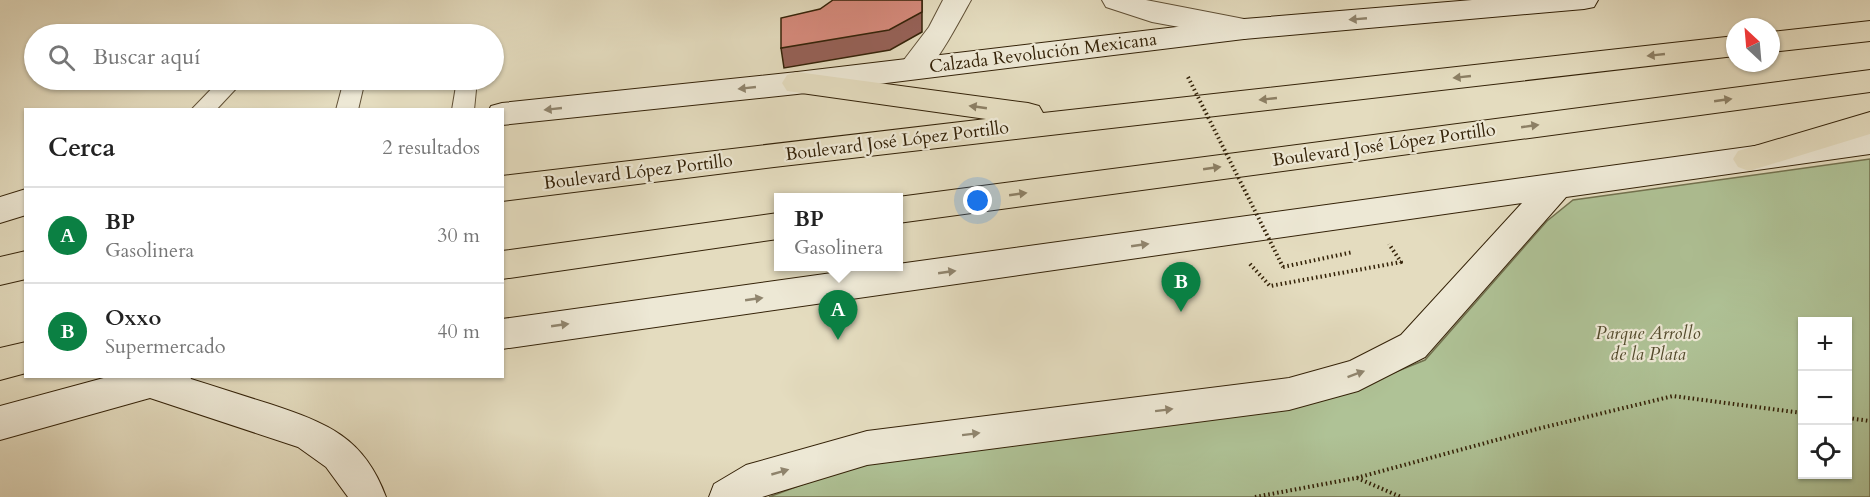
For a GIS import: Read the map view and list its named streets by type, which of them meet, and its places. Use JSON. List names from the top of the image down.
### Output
{
  "streets": {
    "main road": ["Boulevard José López Portillo", "Boulevard López Portillo"],
    "street": ["Calzada Revolución Mexicana"]
  },
  "crossings": [
    ["Boulevard José López Portillo", "Boulevard López Portillo"]
  ],
  "parks": ["Parque Arrollo de la Plata"],
  "north": "top left",
  "page": {
    "search": "Buscar aquí",
    "heading": ["Cerca", "2 resultados"],
    "list": [
      {
        "mark": "A",
        "name": "BP",
        "note": "Gasolinera",
        "value": "30 m"
      },
      {
        "mark": "B",
        "name": "Oxxo",
        "note": "Supermercado",
        "value": "40 m"
      }
    ],
    "popup": ["BP", "Gasolinera"],
    "pins": ["B", "A"],
    "map_buttons": ["+", "−"]
  }
}
